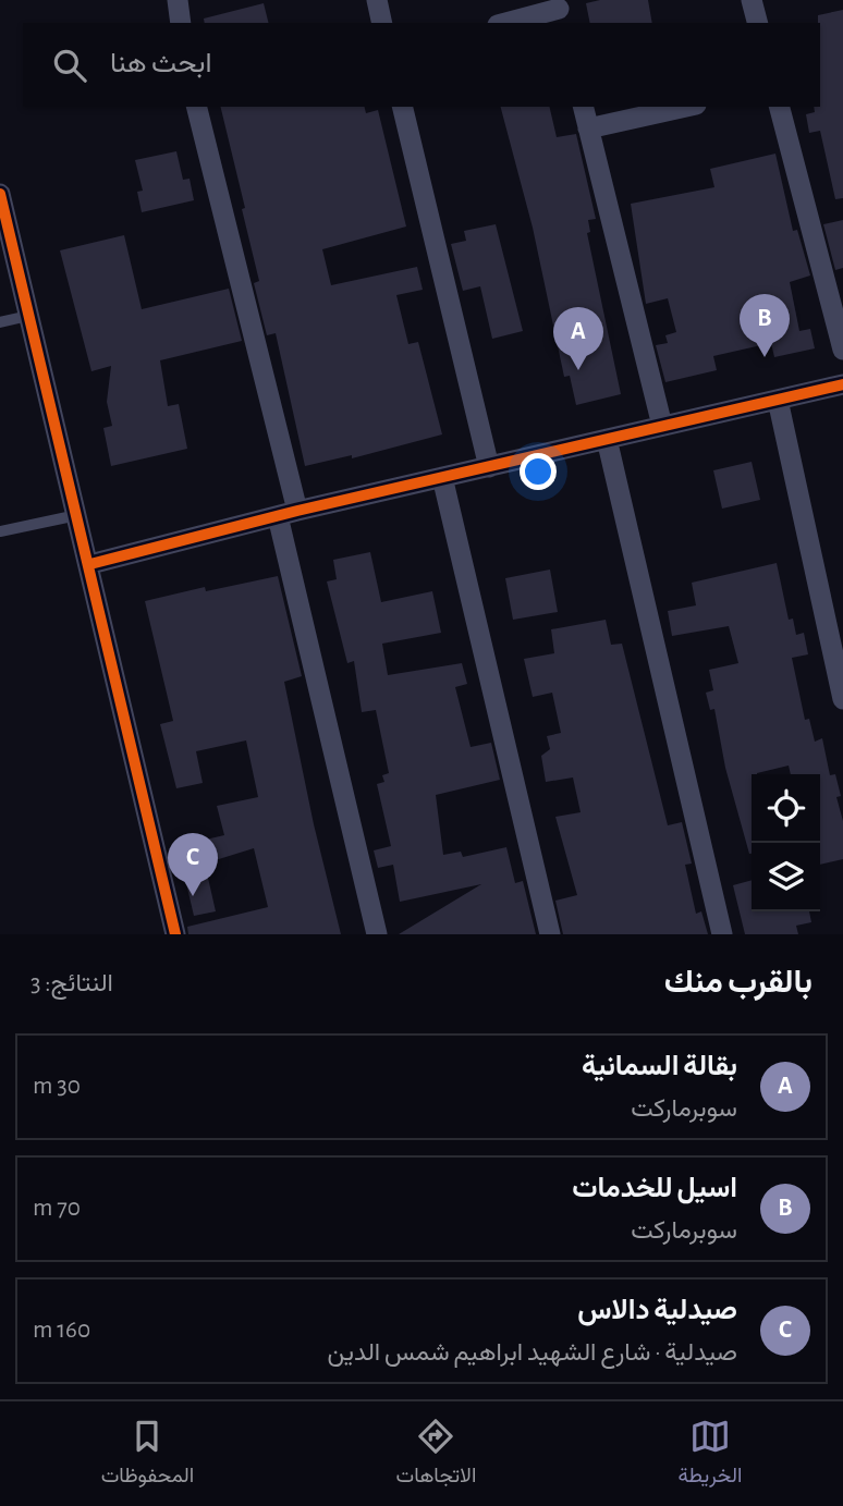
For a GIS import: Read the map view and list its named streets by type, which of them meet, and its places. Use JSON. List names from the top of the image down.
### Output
{
  "page": {
    "search": "ابحث هنا",
    "pins": ["B", "A", "C"],
    "heading": ["بالقرب منك", "النتائج: 3"],
    "list": [
      {
        "mark": "A",
        "name": "بقالة السمانية",
        "note": "سوبرماركت",
        "value": "30 m"
      },
      {
        "mark": "B",
        "name": "اسيل للخدمات",
        "note": "سوبرماركت",
        "value": "70 m"
      },
      {
        "mark": "C",
        "name": "صيدلية دالاس",
        "note": "صيدلية · شارع الشهيد ابراهيم شمس الدين",
        "value": "160 m"
      }
    ],
    "nav": ["الخريطة", "الاتجاهات", "المحفوظات"]
  }
}
